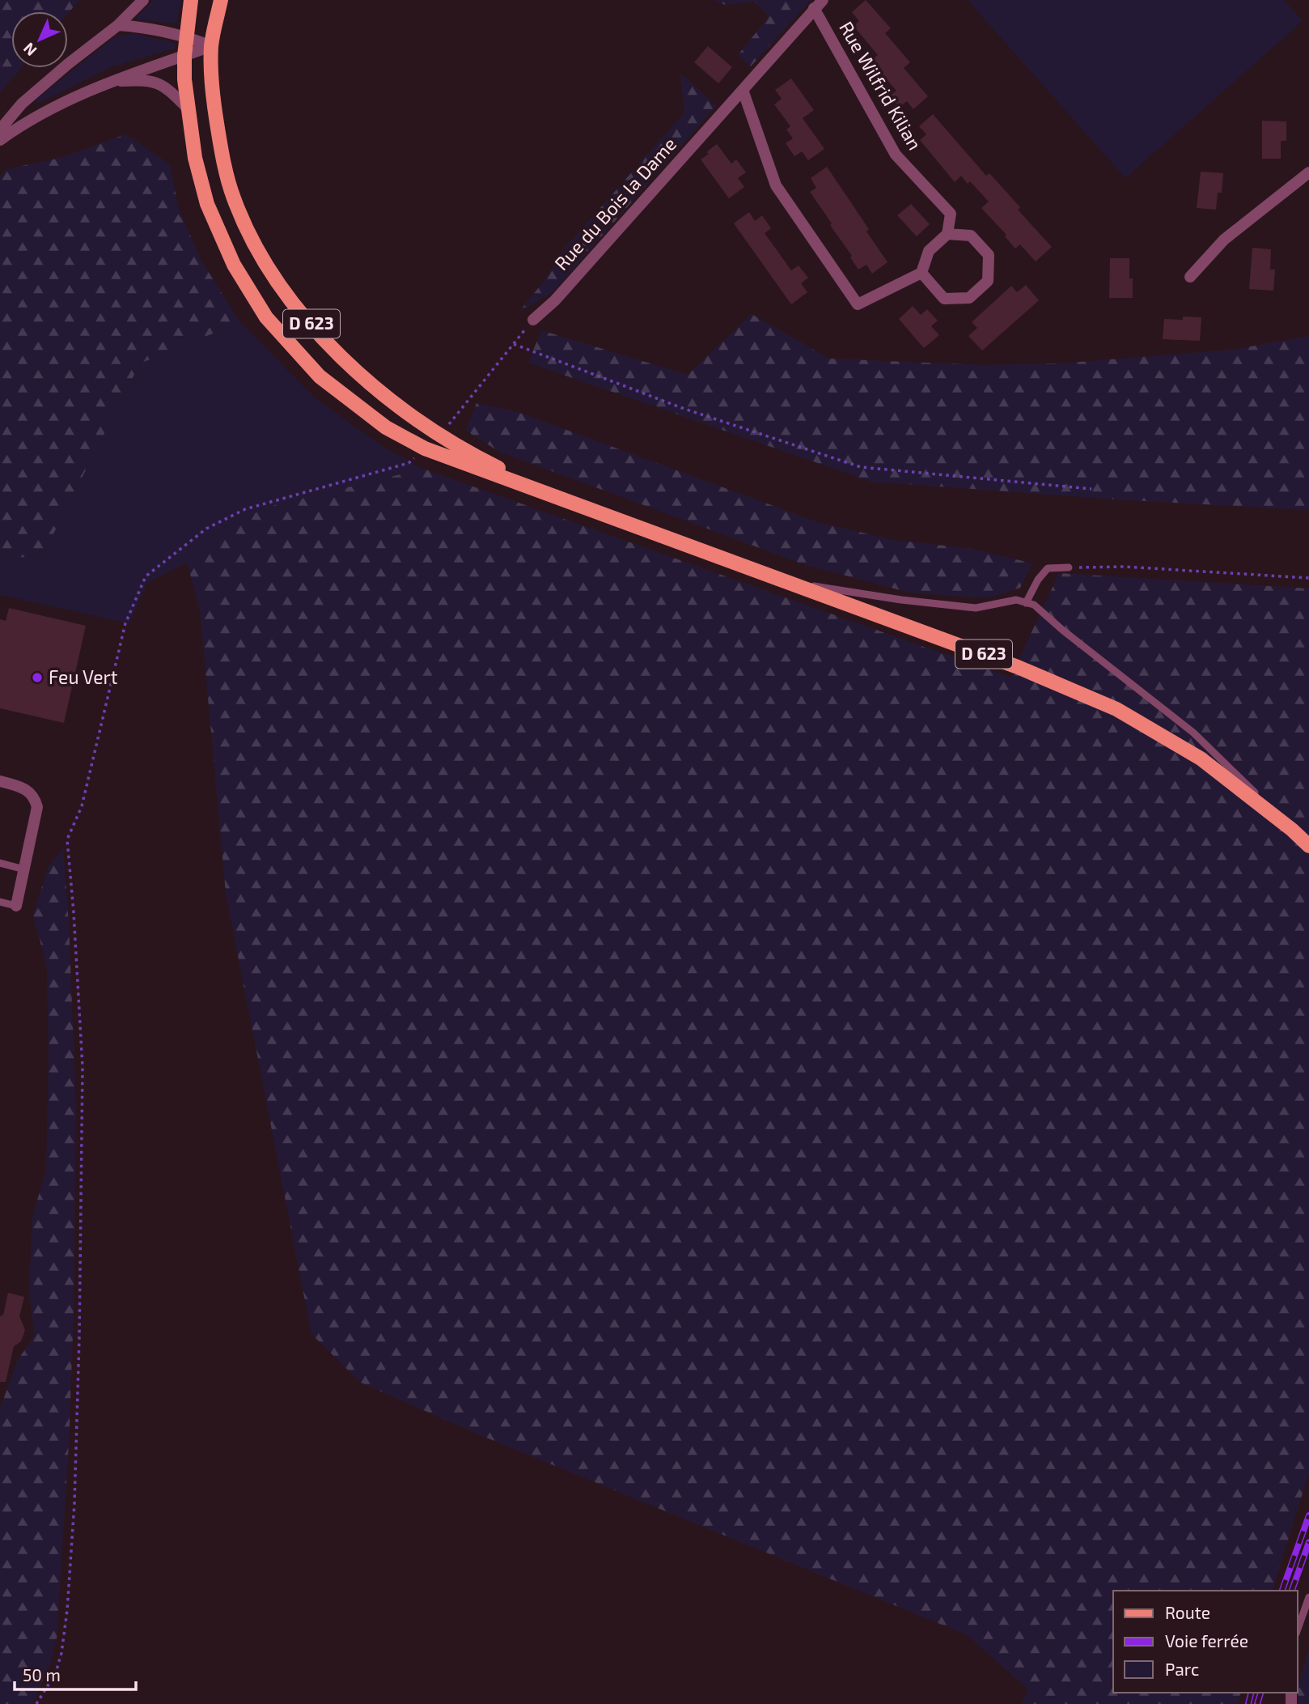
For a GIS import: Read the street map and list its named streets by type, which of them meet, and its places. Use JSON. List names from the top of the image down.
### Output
{
  "streets": {
    "main road": ["D 623"],
    "street": ["Rue Wilfrid Kilian", "Rue du Bois la Dame"]
  },
  "crossings": [
    ["Rue Wilfrid Kilian", "Rue du Bois la Dame"]
  ],
  "places": ["Feu Vert"],
  "legend": ["Route", "Voie ferrée", "Parc"],
  "scale_bar": "50 m",
  "north": "bottom left"
}
